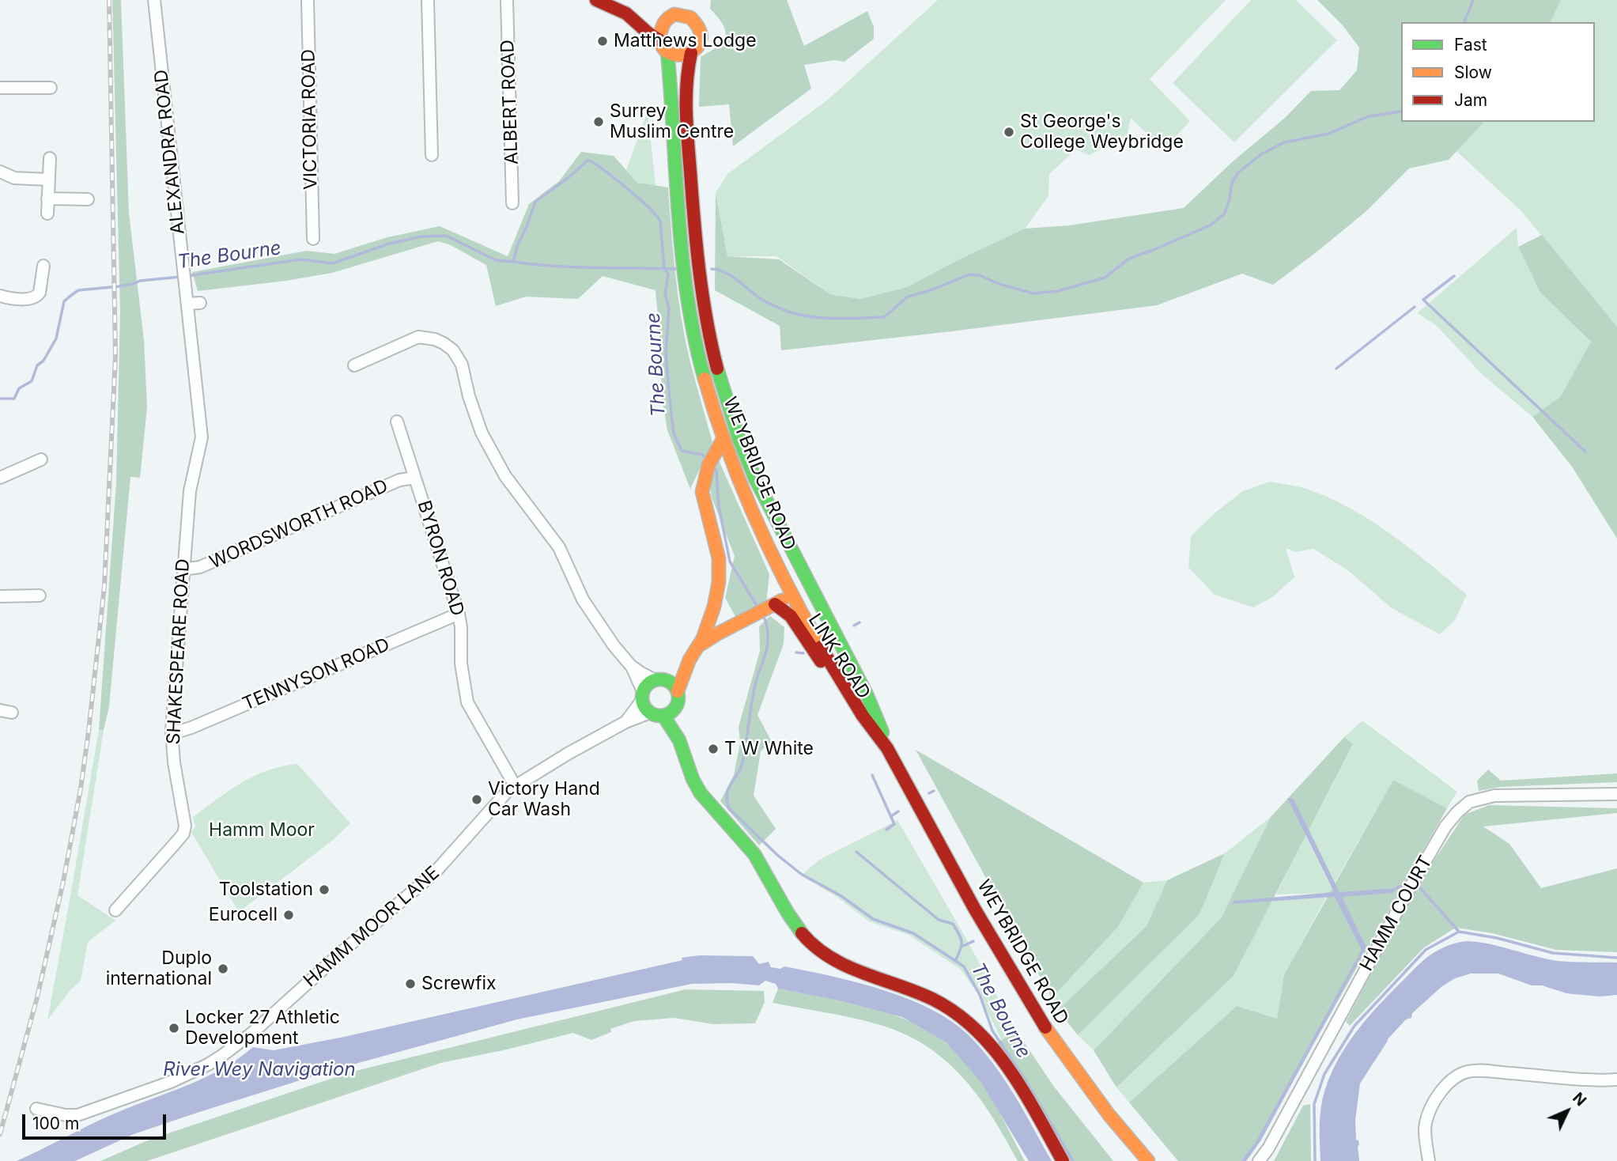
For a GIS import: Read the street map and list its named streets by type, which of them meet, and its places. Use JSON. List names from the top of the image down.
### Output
{
  "streets": {
    "main road": ["WEYBRIDGE ROAD", "LINK ROAD"],
    "street": [
      "ALBERT ROAD",
      "VICTORIA ROAD",
      "ALEXANDRA ROAD",
      "WORDSWORTH ROAD",
      "BYRON ROAD",
      "SHAKESPEARE ROAD",
      "TENNYSON ROAD",
      "HAMM COURT",
      "HAMM MOOR LANE"
    ]
  },
  "crossings": [
    ["ALEXANDRA ROAD", "SHAKESPEARE ROAD"],
    ["WEYBRIDGE ROAD", "LINK ROAD"],
    ["WORDSWORTH ROAD", "BYRON ROAD"],
    ["WORDSWORTH ROAD", "SHAKESPEARE ROAD"],
    ["BYRON ROAD", "TENNYSON ROAD"],
    ["BYRON ROAD", "HAMM MOOR LANE"],
    ["SHAKESPEARE ROAD", "TENNYSON ROAD"]
  ],
  "water": ["The Bourne", "River Wey Navigation"],
  "parks": ["Hamm Moor"],
  "places": [
    "Matthews Lodge",
    "Surrey Muslim Centre",
    "St George's College Weybridge",
    "T W White",
    "Victory Hand Car Wash",
    "Toolstation",
    "Eurocell",
    "Duplo international",
    "Screwfix",
    "Locker 27 Athletic Development"
  ],
  "legend": ["Fast", "Slow", "Jam"],
  "scale_bar": "100 m",
  "north": "top right"
}
